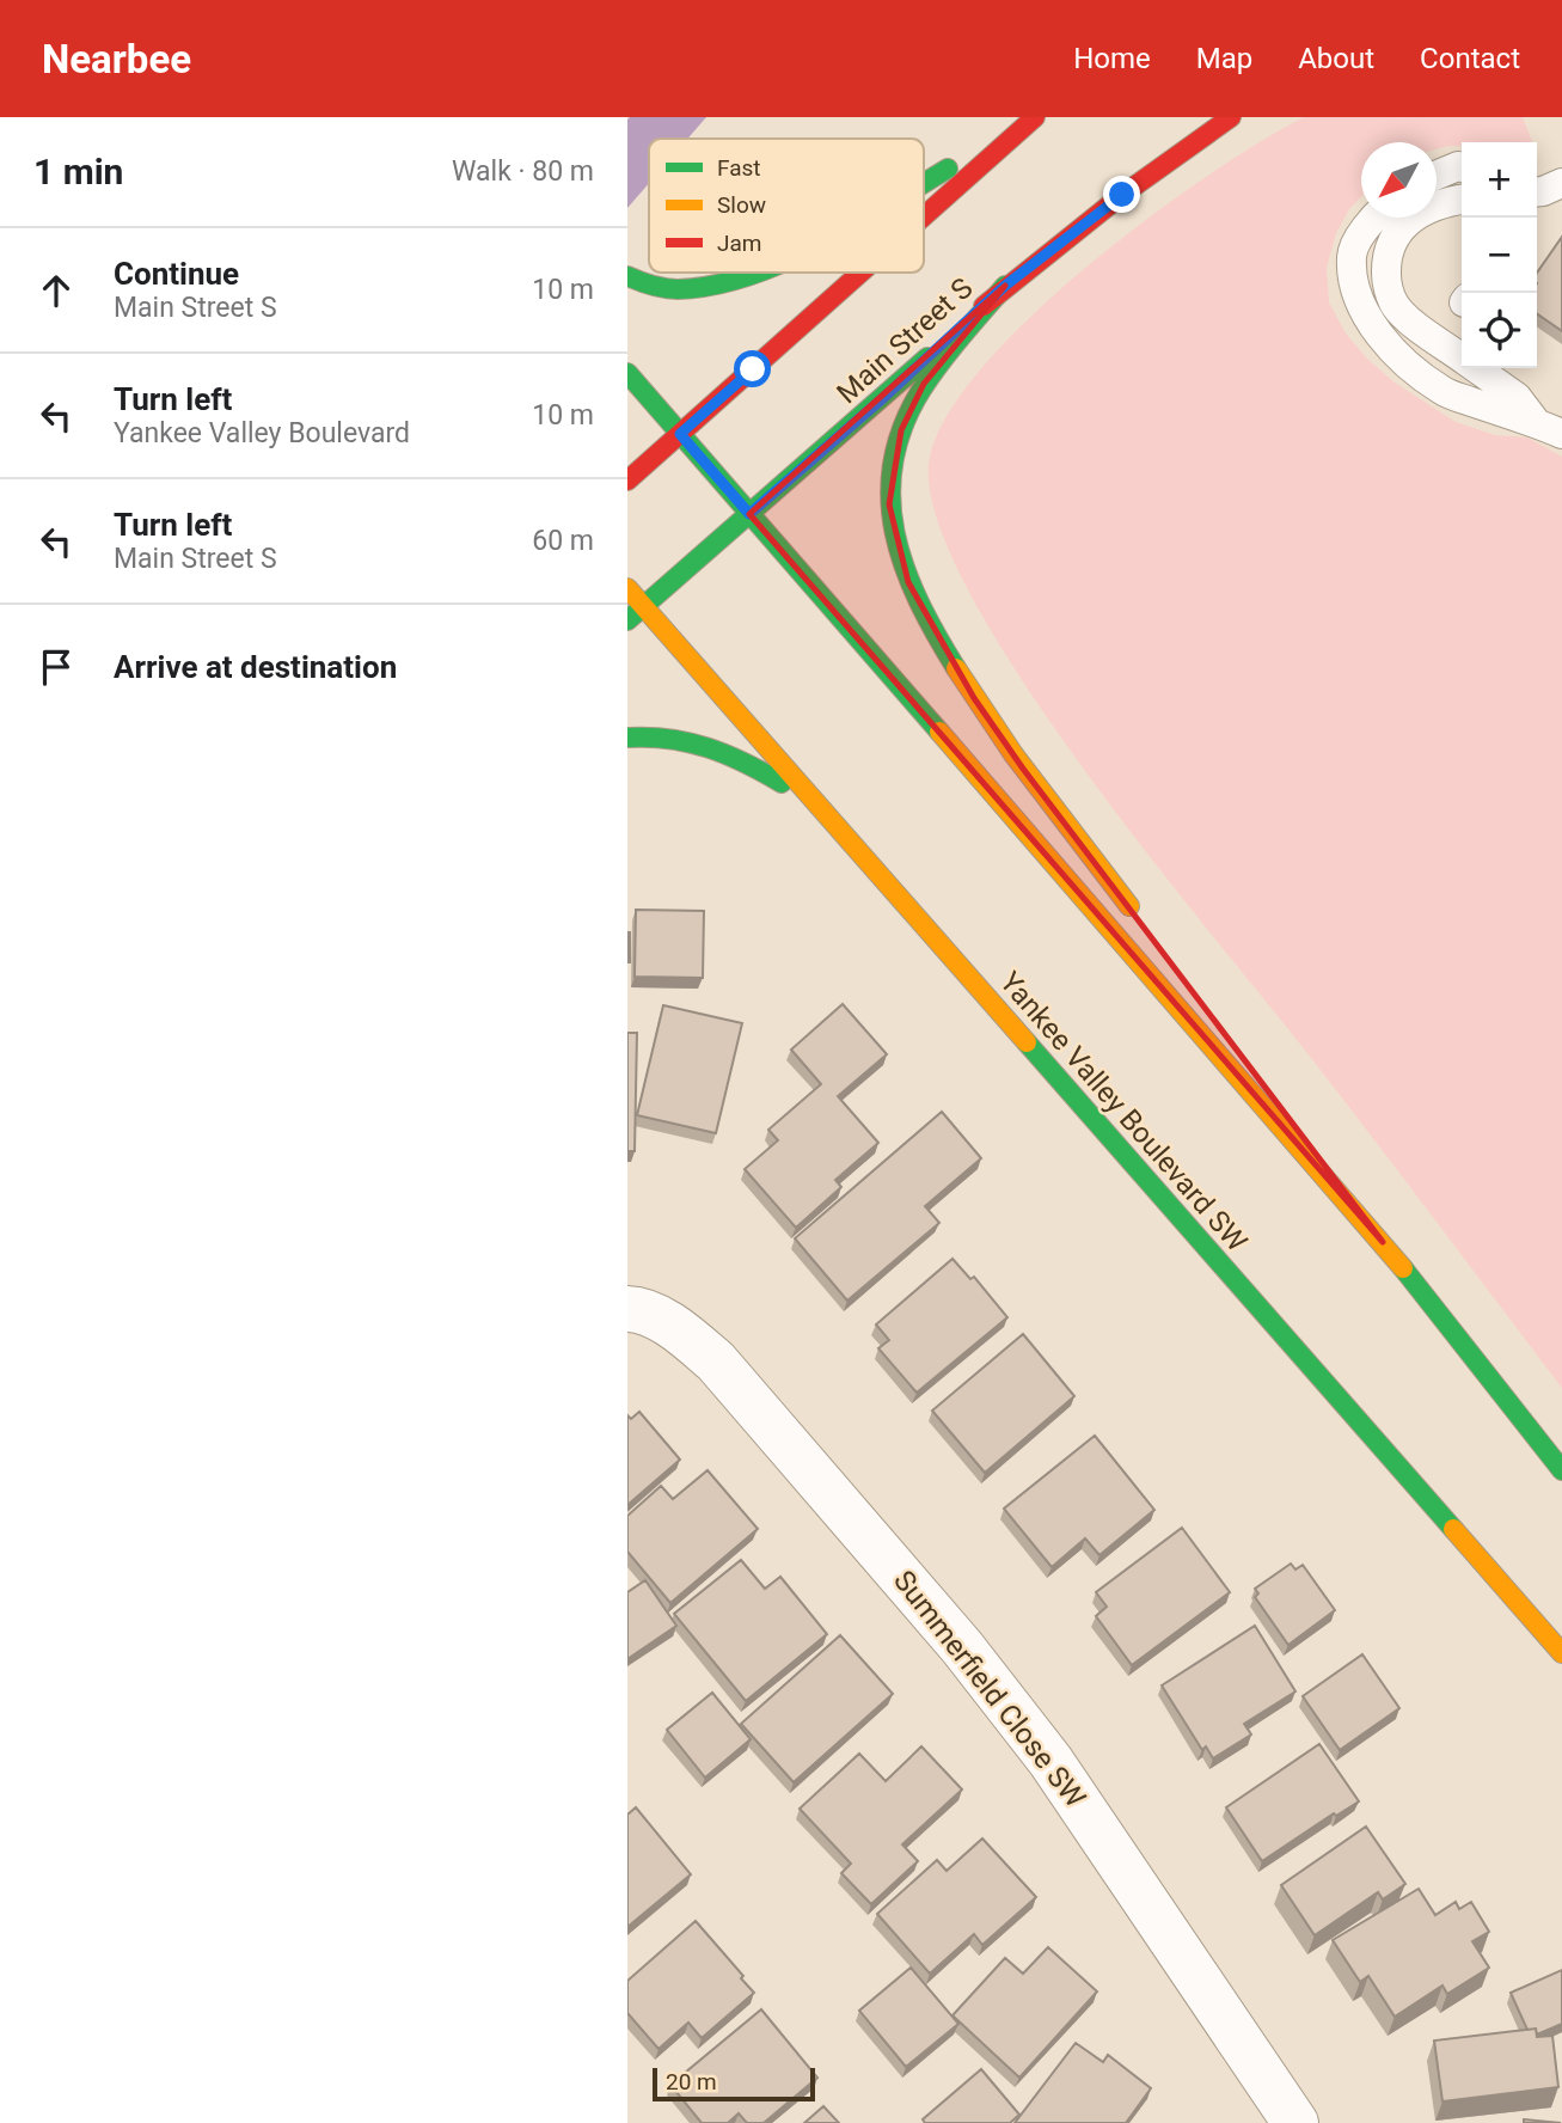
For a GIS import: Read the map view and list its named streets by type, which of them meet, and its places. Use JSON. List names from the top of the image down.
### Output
{
  "streets": {
    "main road": ["Main Street S", "Yankee Valley Boulevard SW"],
    "street": ["Summerfield Close SW"]
  },
  "crossings": [
    ["Main Street S", "Yankee Valley Boulevard SW"]
  ],
  "legend": ["Fast", "Slow", "Jam"],
  "scale_bar": "20 m",
  "north": "bottom left",
  "page": {
    "header": "Nearbee",
    "nav": [
      "Home",
      "Map",
      "About",
      "Contact"
    ],
    "heading": ["1 min", "Walk · 80 m"],
    "map_buttons": ["+", "−"],
    "list": [
      ["Continue", "Main Street S", "10 m"],
      ["Turn left", "Yankee Valley Boulevard", "10 m"],
      ["Turn left", "Main Street S", "60 m"],
      "Arrive at destination"
    ],
    "scale": "20 m"
  }
}
